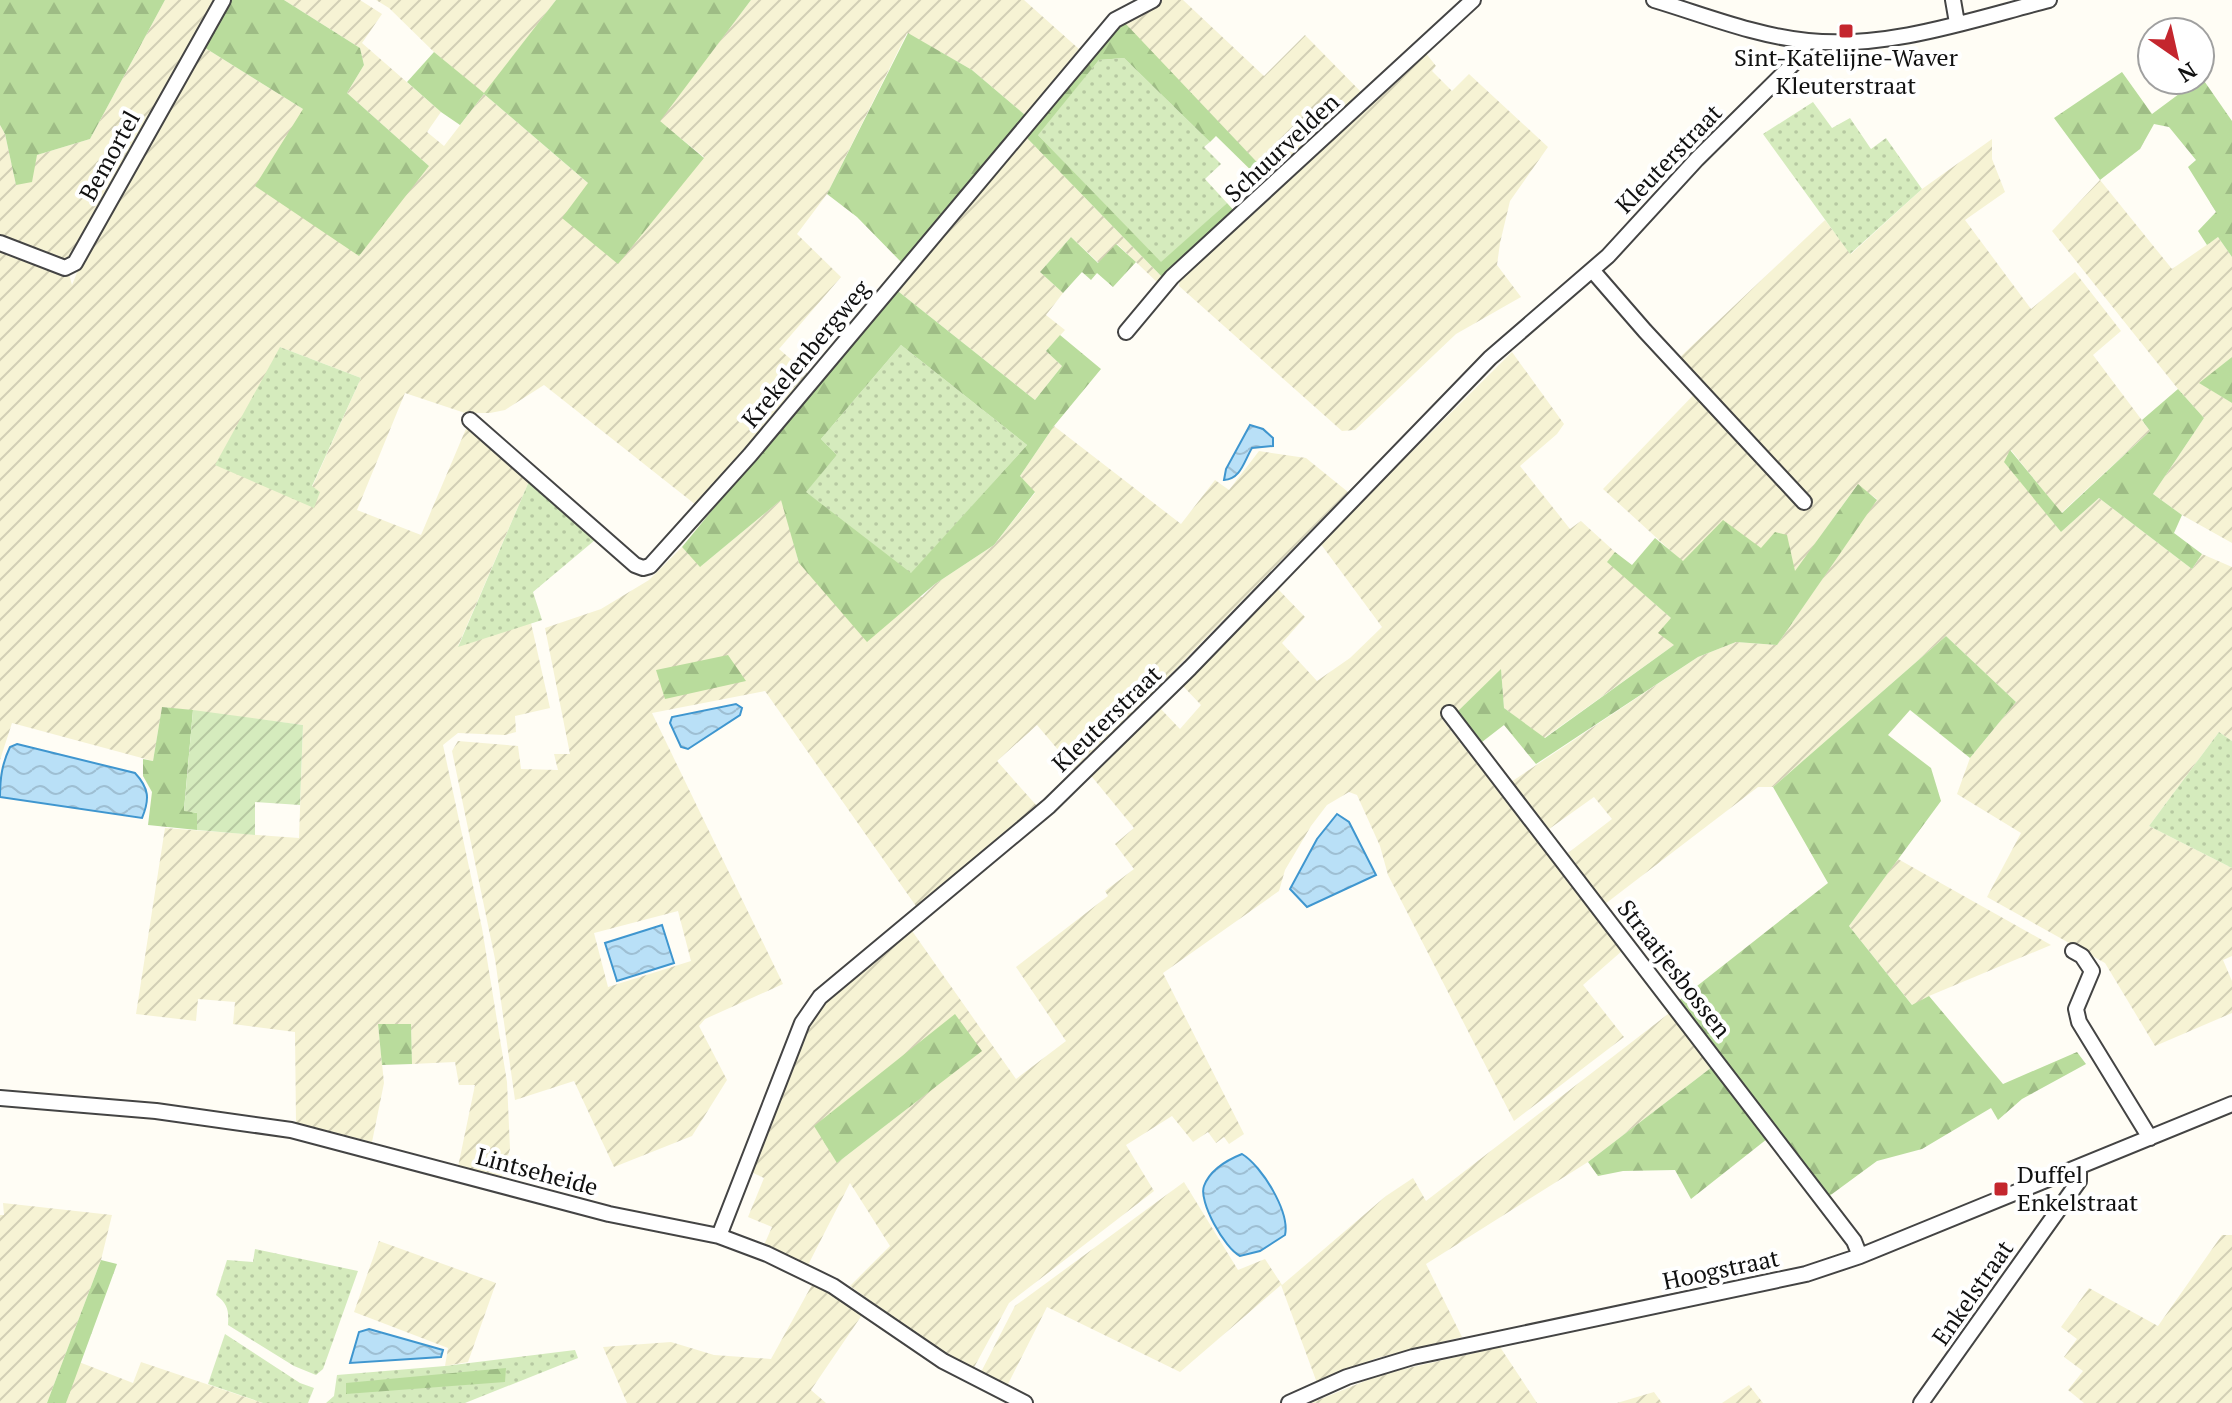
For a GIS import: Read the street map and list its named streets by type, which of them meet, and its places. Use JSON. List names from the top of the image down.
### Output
{
  "streets": {
    "street": [
      "Schuurvelden",
      "Bemortel",
      "Kleuterstraat",
      "Krekelenbergweg",
      "Straatjesbossen",
      "Lintseheide",
      "Hoogstraat",
      "Enkelstraat"
    ]
  },
  "crossings": [
    ["Kleuterstraat", "Lintseheide"],
    ["Straatjesbossen", "Hoogstraat"],
    ["Hoogstraat", "Enkelstraat"]
  ],
  "places": {
    "transit": ["Sint-Katelijne-Waver Kleuterstraat", "Duffel Enkelstraat"]
  },
  "north": "bottom right"
}
